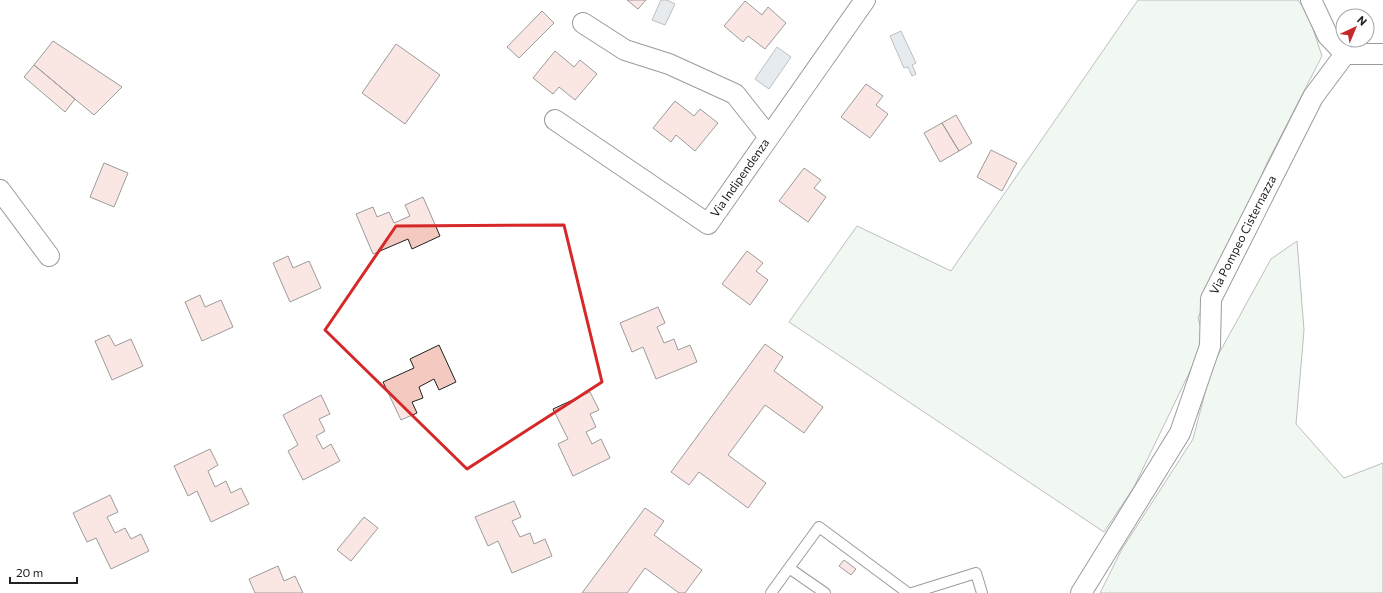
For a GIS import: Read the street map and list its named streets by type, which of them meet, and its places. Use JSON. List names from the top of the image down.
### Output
{
  "streets": {
    "street": ["Via Indipendenza", "Via Pompeo Cisternazza"]
  },
  "scale_bar": "20 m",
  "north": "top right"
}
